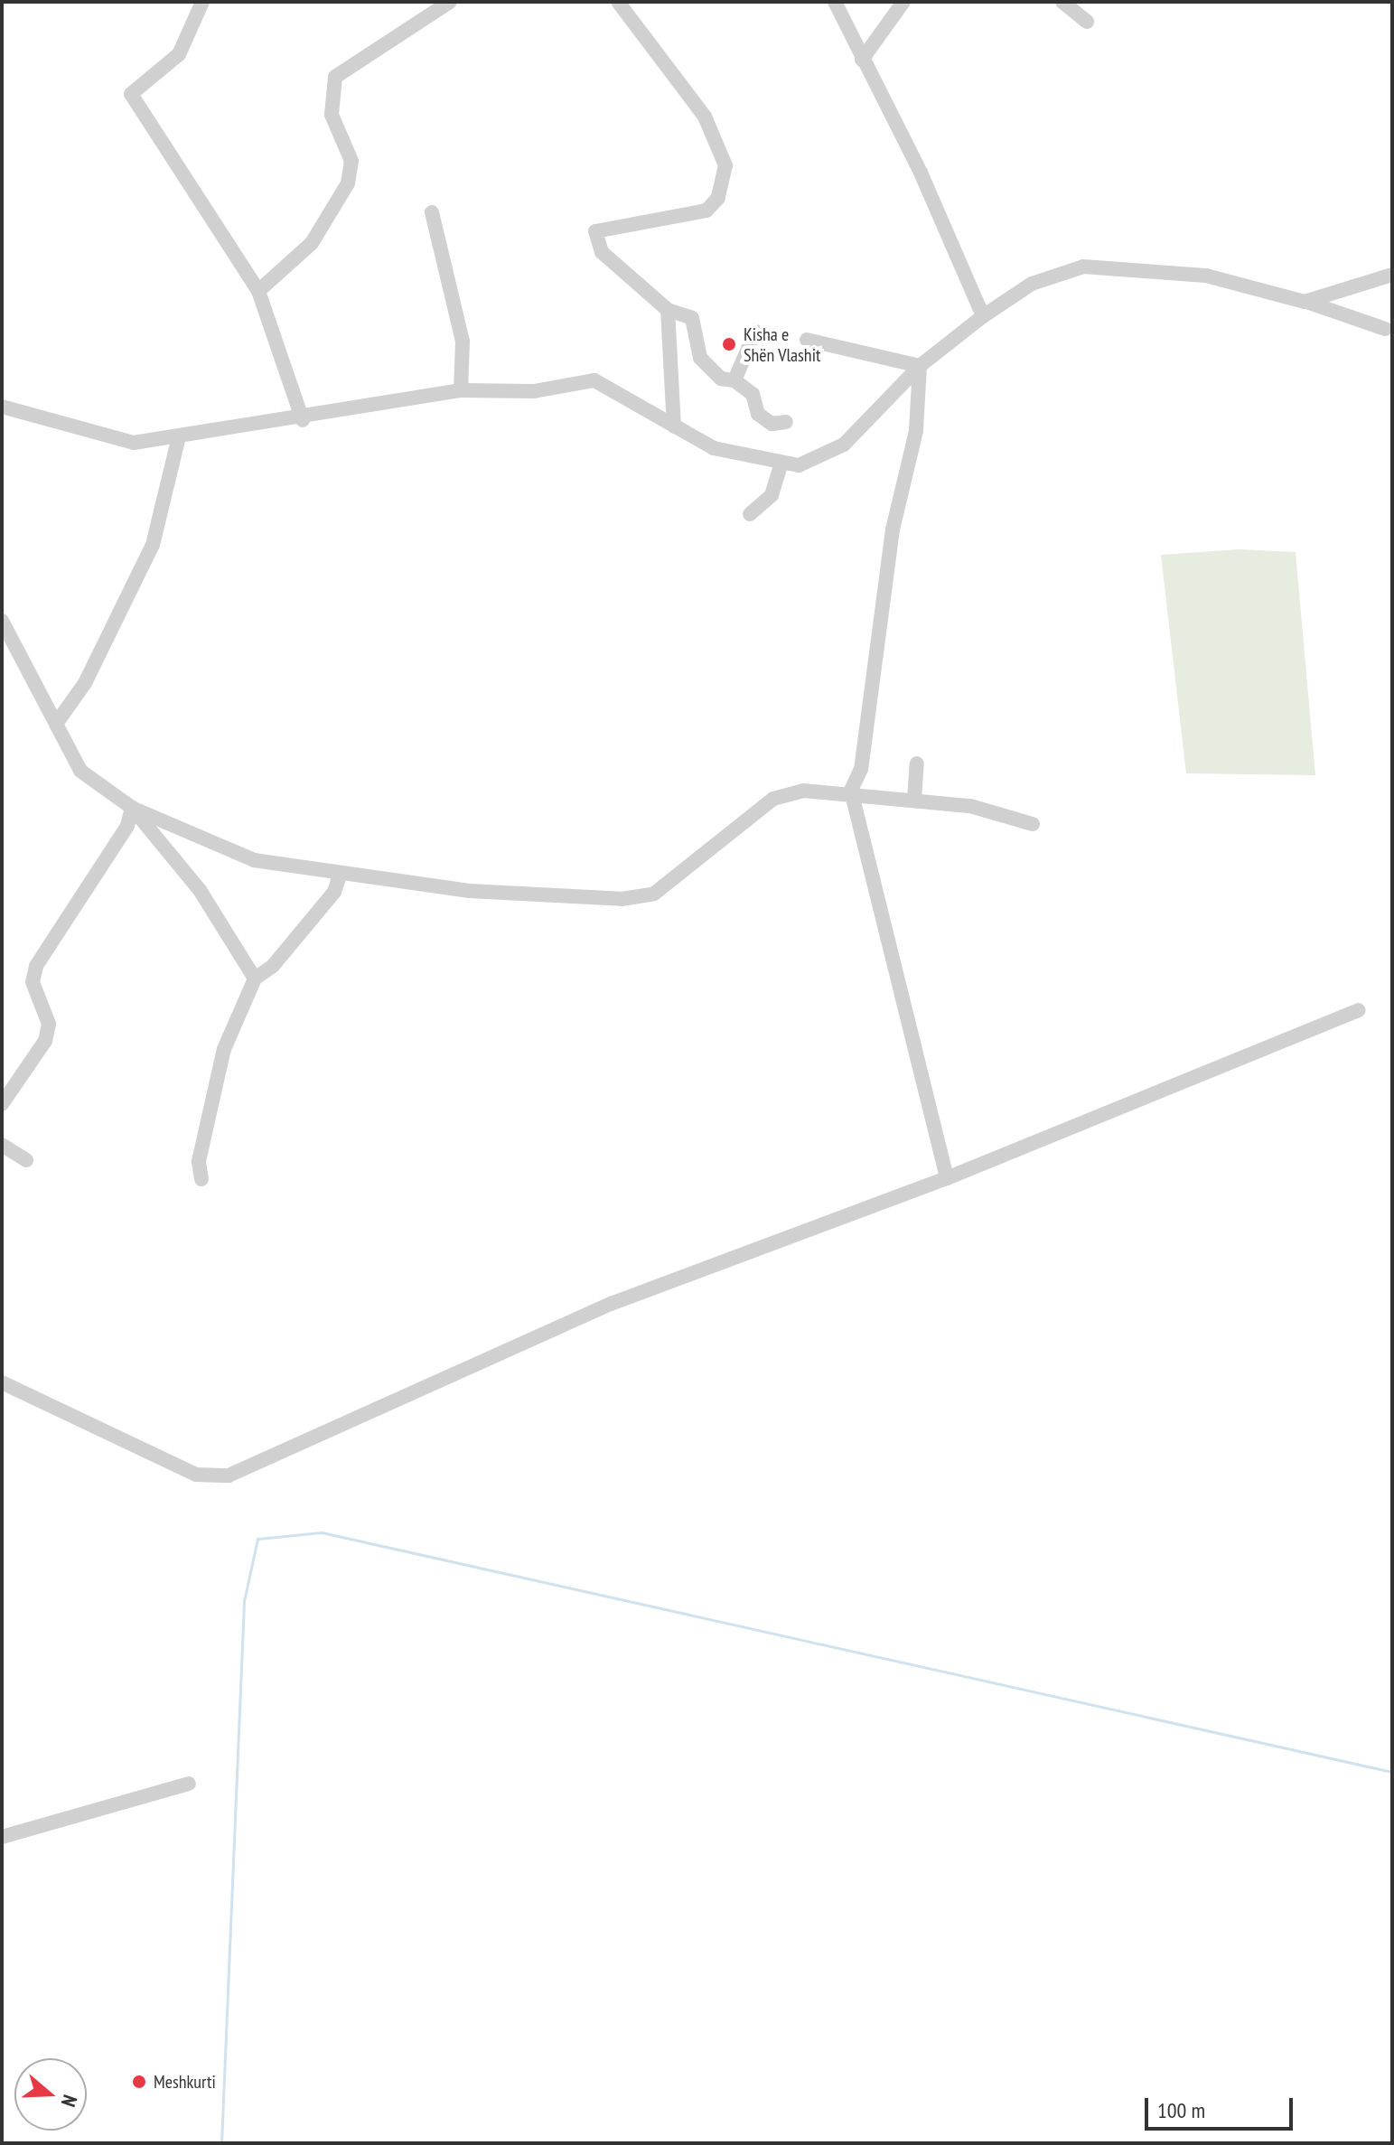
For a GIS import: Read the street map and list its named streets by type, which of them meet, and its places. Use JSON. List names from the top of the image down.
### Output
{
  "places": ["Kisha e Shën Vlashit", "Meshkurti"],
  "scale_bar": "100 m",
  "north": "right"
}
